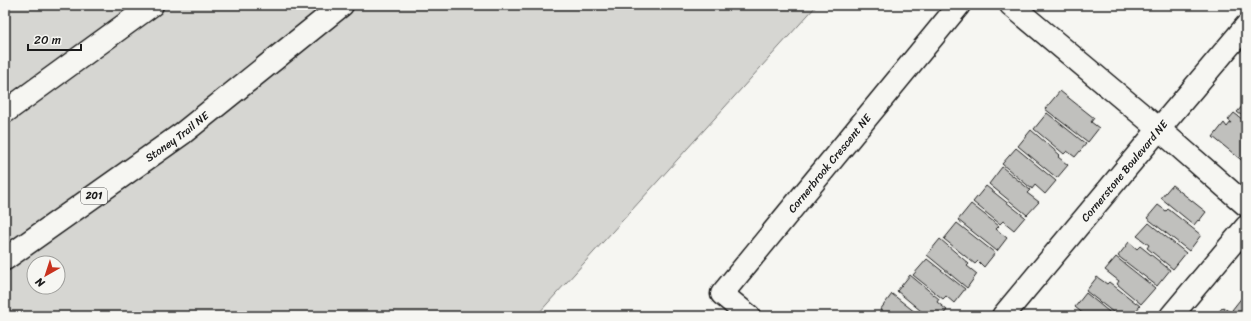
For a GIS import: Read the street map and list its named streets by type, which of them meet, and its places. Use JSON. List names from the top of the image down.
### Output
{
  "streets": {
    "main road": [
      "Stoney Trail NE",
      "Cornerbrook Crescent NE",
      "Cornerstone Boulevard NE",
      "201"
    ]
  },
  "scale_bar": "20 m",
  "north": "bottom left"
}
